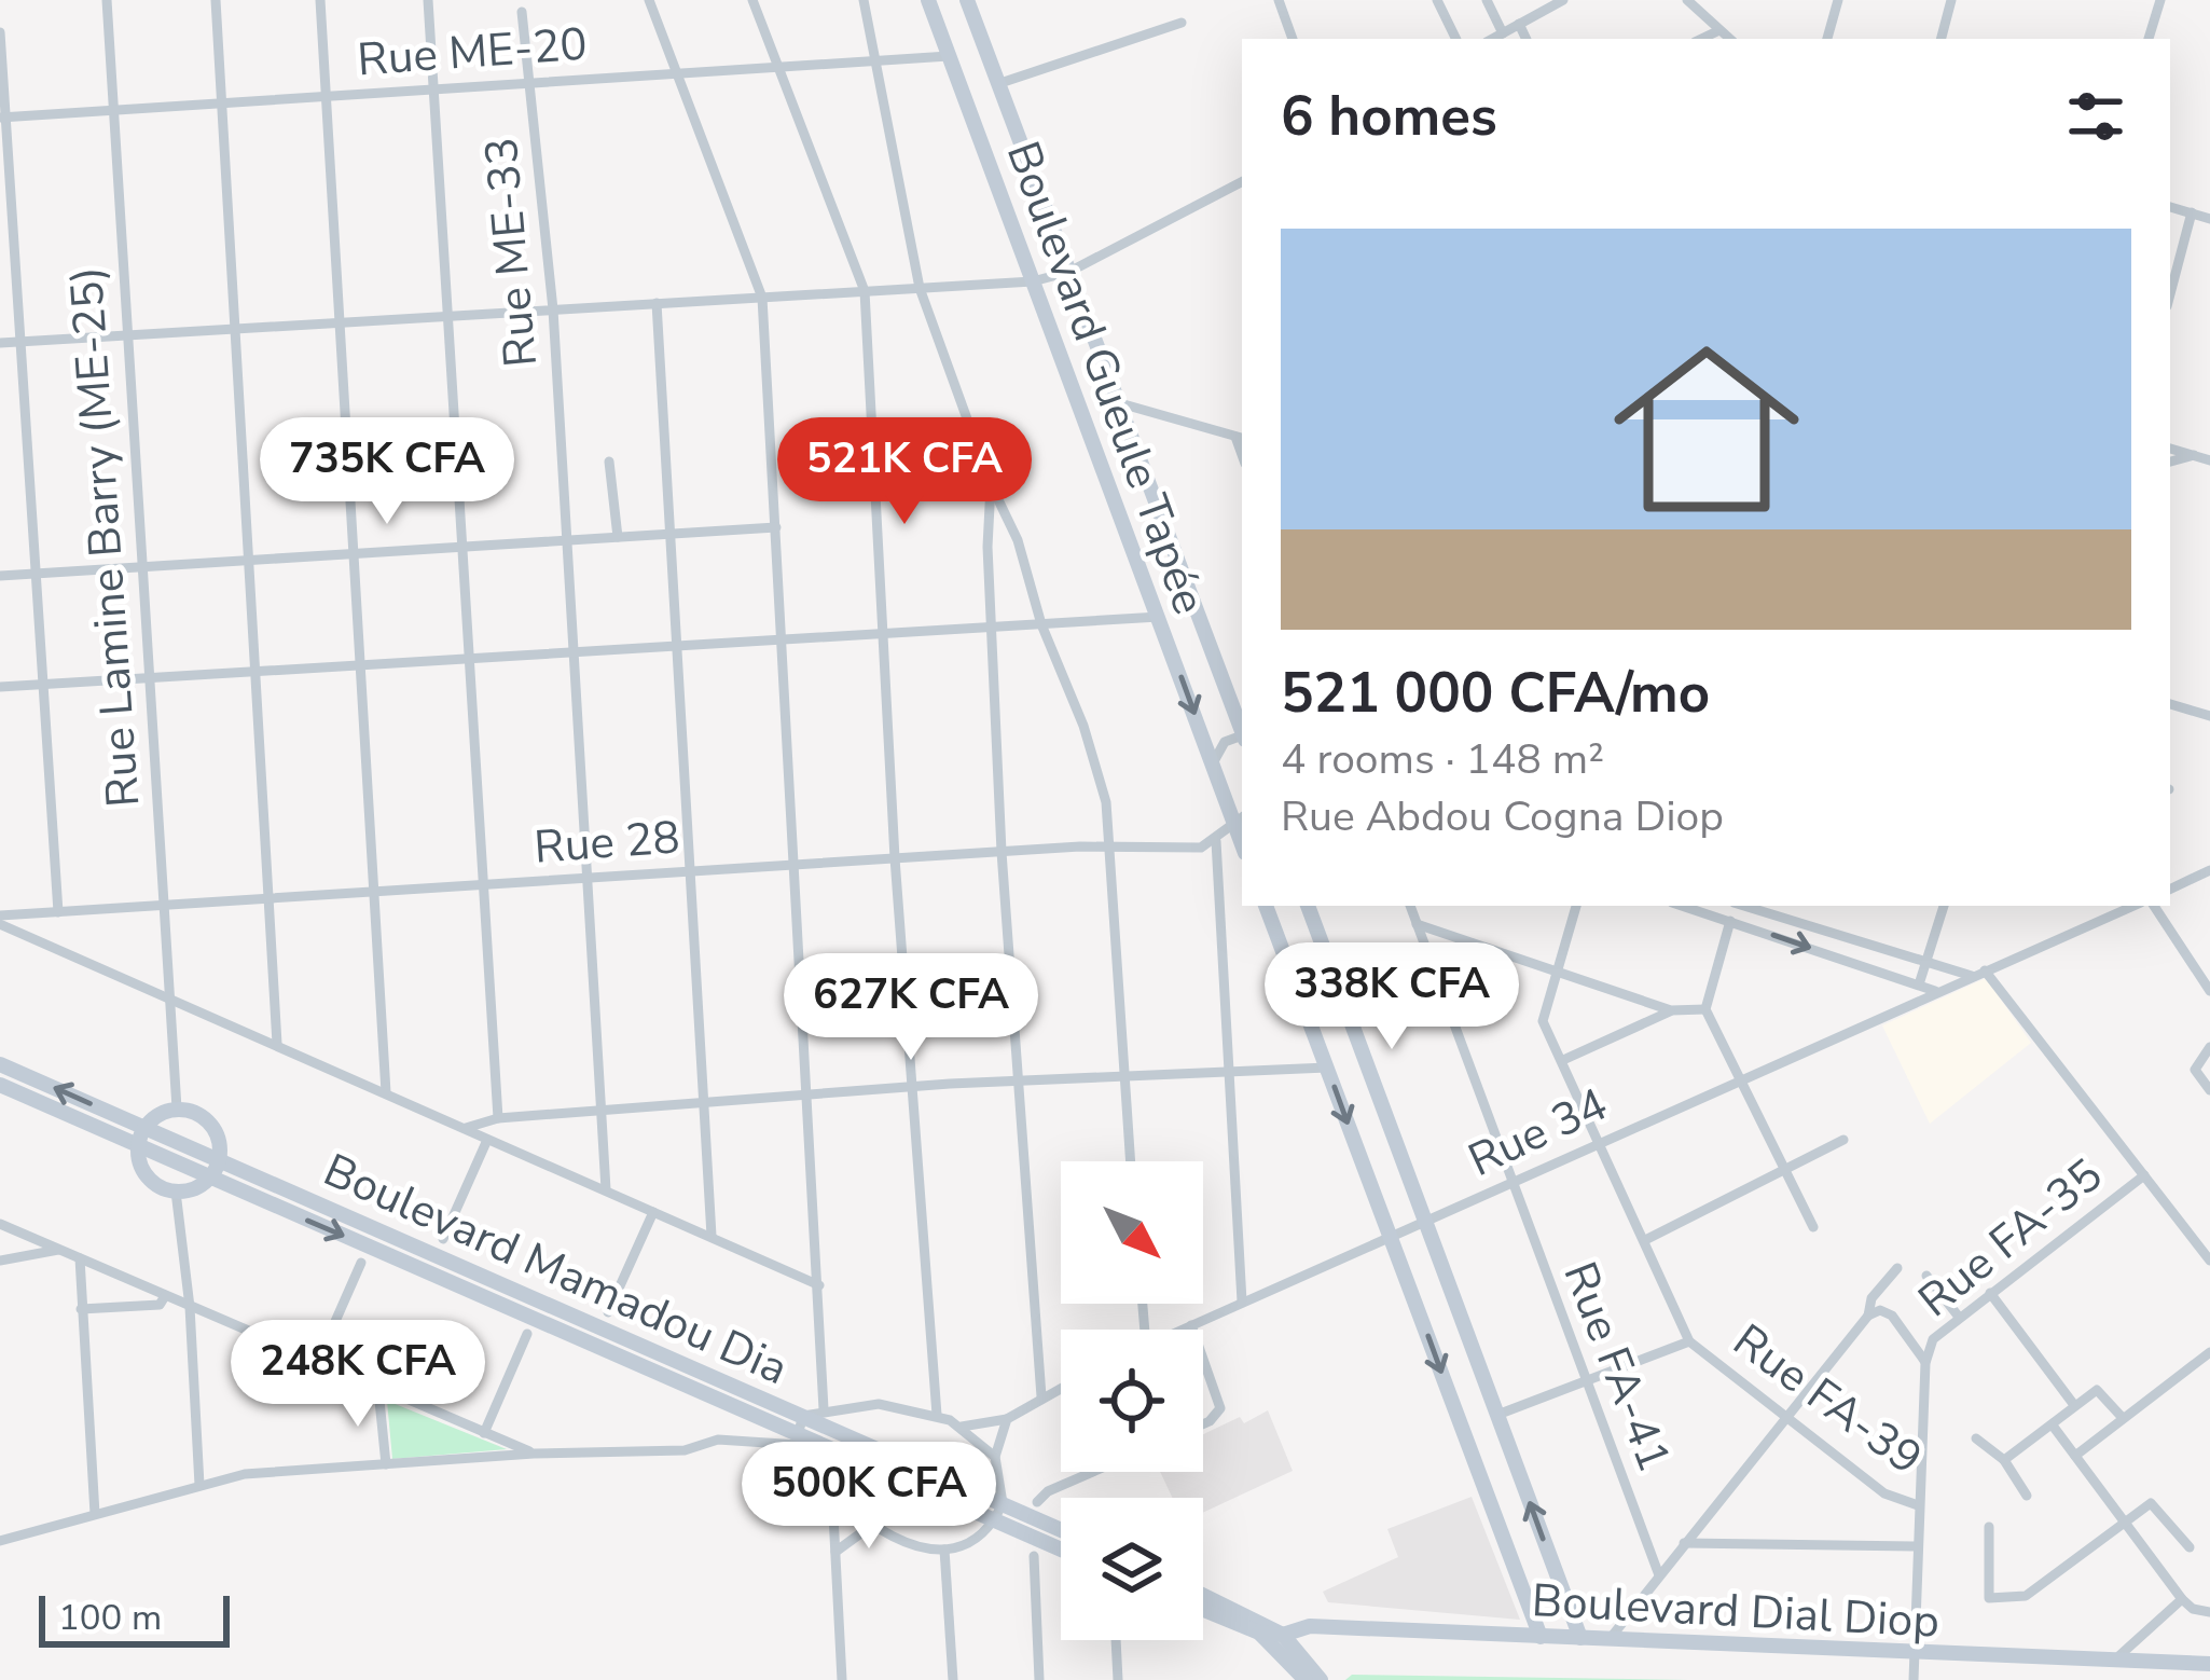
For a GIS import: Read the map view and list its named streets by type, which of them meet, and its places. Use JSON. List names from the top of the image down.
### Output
{
  "streets": {
    "street": [
      "Rue ME-20",
      "Rue ME-33",
      "Boulevard Gueule Tapée",
      "Rue Lamine Barry (ME-25)",
      "Rue 28",
      "Rue 34",
      "Rue FA-35",
      "Boulevard Mamadou Dia",
      "Rue FA-41",
      "Rue FA-39",
      "Boulevard Dial Diop"
    ]
  },
  "crossings": [
    ["Rue ME-20", "Rue ME-33"],
    ["Rue ME-20", "Boulevard Gueule Tapée"],
    ["Rue ME-20", "Rue Lamine Barry (ME-25)"],
    ["Rue ME-33", "Rue 28"],
    ["Rue Lamine Barry (ME-25)", "Rue 28"],
    ["Rue 34", "Rue FA-41"],
    ["Rue 34", "Rue FA-39"],
    ["Rue FA-35", "Rue FA-39"],
    ["Rue FA-35", "Boulevard Dial Diop"]
  ],
  "scale_bar": "100 m",
  "north": "bottom right",
  "page": {
    "heading": "6 homes",
    "list": [
      {
        "name": "521 000 CFA/mo",
        "note": "4 rooms · 148 m² · Rue Abdou Cogna Diop"
      }
    ],
    "price": [
      "735K CFA",
      "521K CFA",
      "338K CFA",
      "627K CFA",
      "248K CFA",
      "500K CFA"
    ],
    "scale": "100 m"
  }
}
